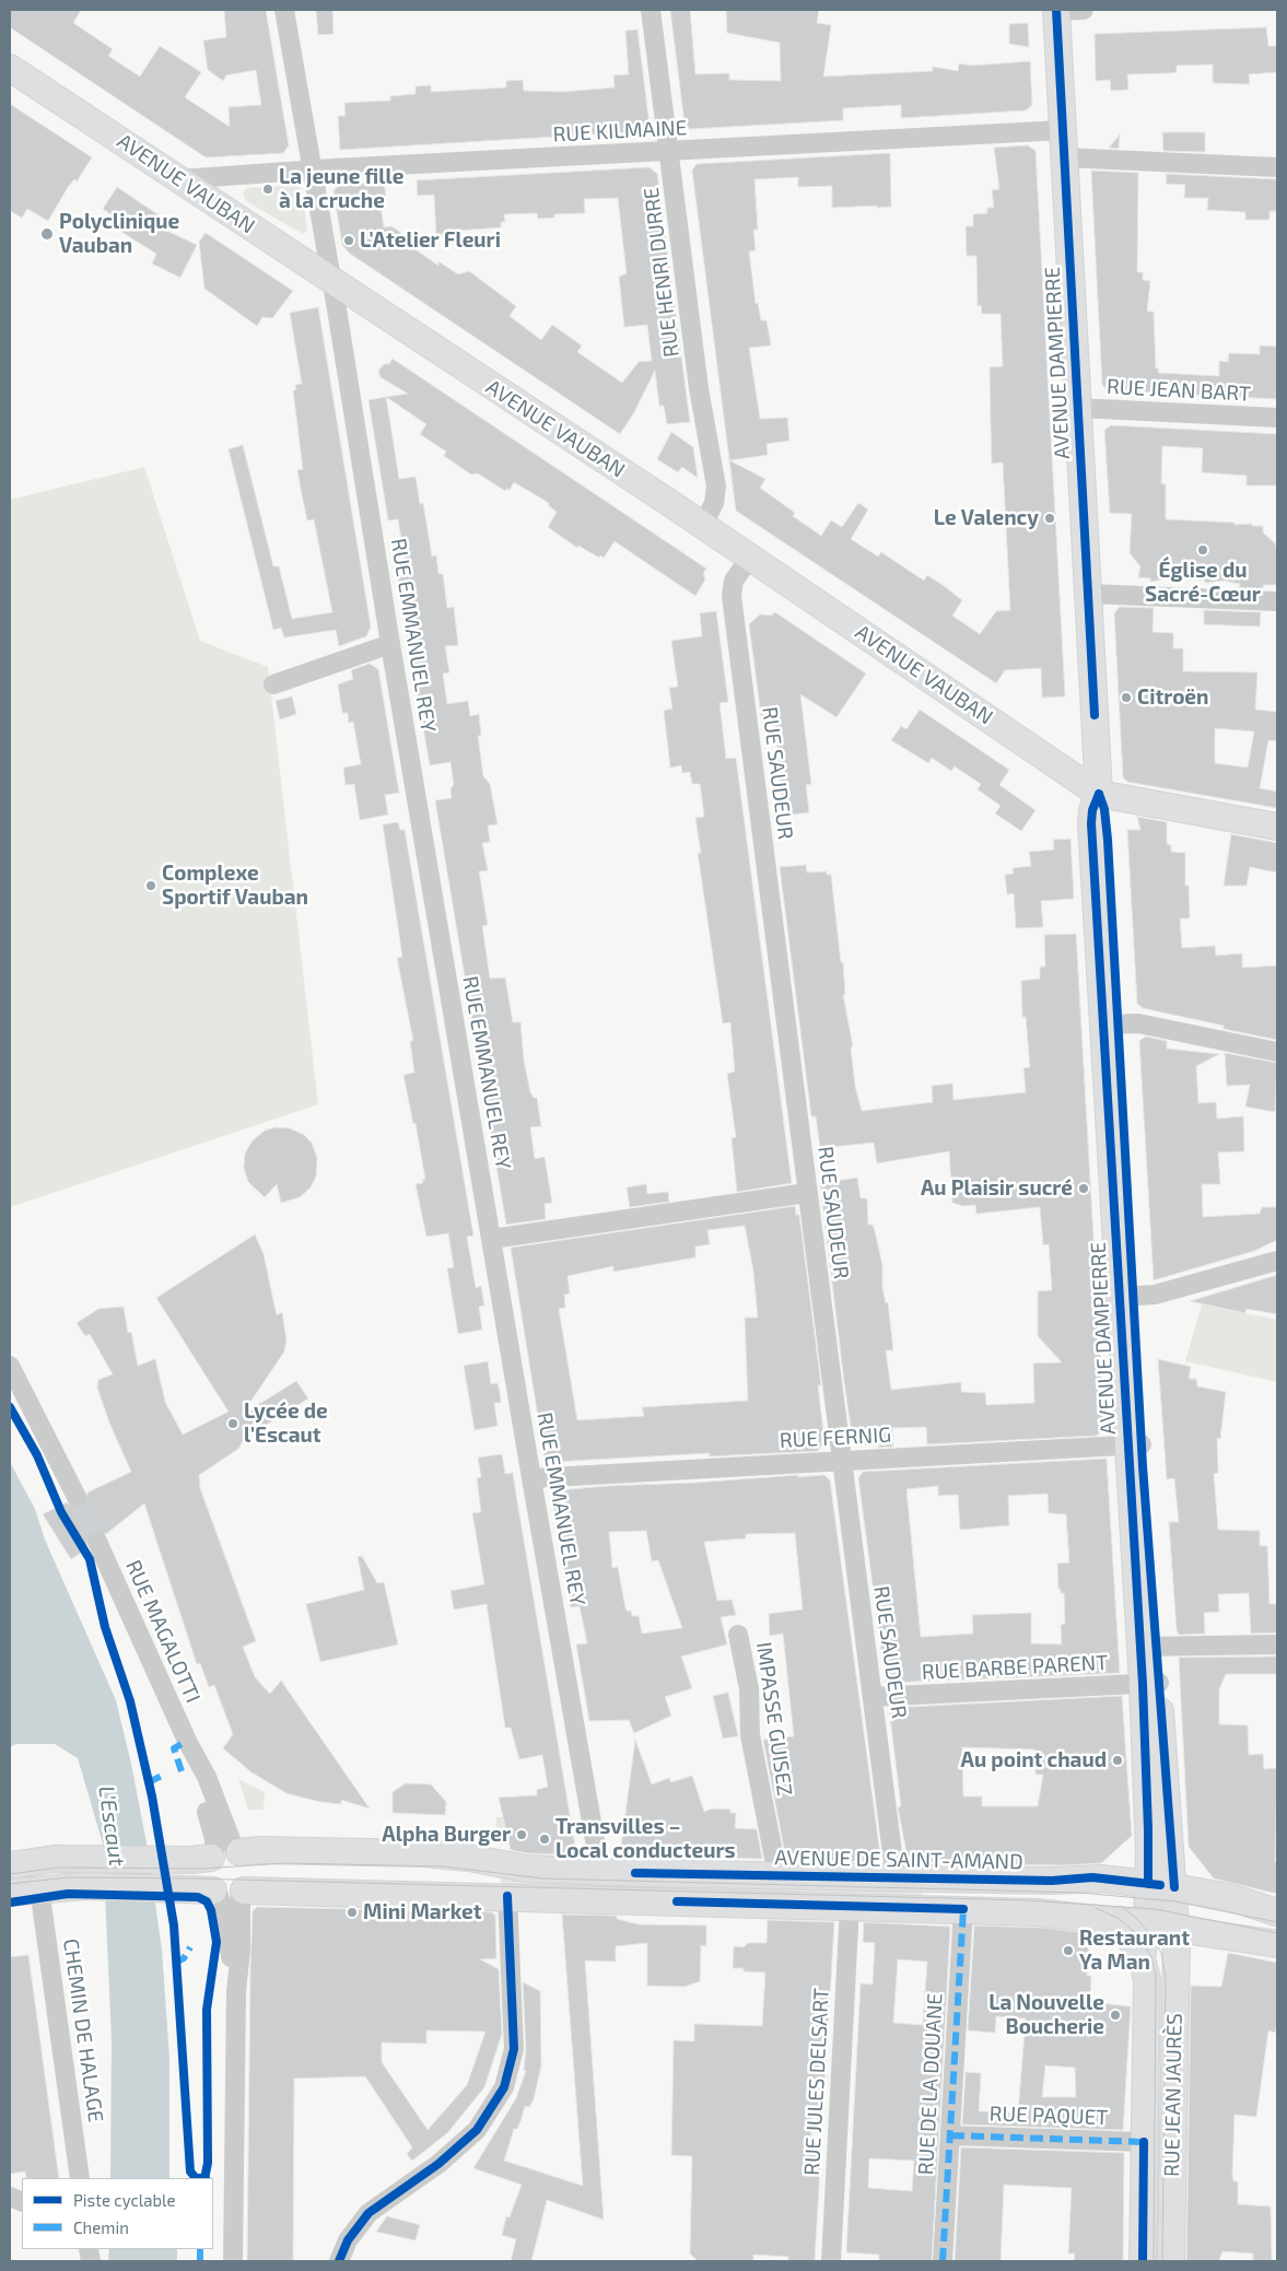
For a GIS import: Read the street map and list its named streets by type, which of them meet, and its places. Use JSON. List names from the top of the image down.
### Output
{
  "streets": {
    "main road": [
      "AVENUE VAUBAN",
      "AVENUE DAMPIERRE",
      "AVENUE DE SAINT-AMAND",
      "RUE JEAN JAURÈS"
    ],
    "street": [
      "RUE KILMAINE",
      "RUE HENRI DURRE",
      "RUE JEAN BART",
      "RUE EMMANUEL REY",
      "RUE SAUDEUR",
      "RUE FERNIG",
      "RUE MAGALOTTI",
      "RUE BARBE PARENT",
      "IMPASSE GUISEZ",
      "CHEMIN DE HALAGE",
      "RUE JULES DELSART",
      "RUE DE LA DOUANE",
      "RUE PAQUET"
    ]
  },
  "crossings": [
    ["RUE KILMAINE", "AVENUE VAUBAN"],
    ["RUE KILMAINE", "RUE HENRI DURRE"],
    ["RUE KILMAINE", "AVENUE DAMPIERRE"],
    ["RUE KILMAINE", "RUE EMMANUEL REY"],
    ["AVENUE VAUBAN", "RUE HENRI DURRE"],
    ["AVENUE VAUBAN", "AVENUE DAMPIERRE"],
    ["AVENUE VAUBAN", "RUE EMMANUEL REY"],
    ["AVENUE VAUBAN", "RUE SAUDEUR"],
    ["AVENUE DAMPIERRE", "RUE JEAN BART"],
    ["AVENUE DAMPIERRE", "RUE FERNIG"],
    ["AVENUE DAMPIERRE", "RUE BARBE PARENT"],
    ["RUE EMMANUEL REY", "RUE FERNIG"],
    ["RUE EMMANUEL REY", "AVENUE DE SAINT-AMAND"],
    ["RUE SAUDEUR", "RUE FERNIG"],
    ["RUE SAUDEUR", "RUE BARBE PARENT"],
    ["RUE SAUDEUR", "AVENUE DE SAINT-AMAND"],
    ["RUE MAGALOTTI", "AVENUE DE SAINT-AMAND"],
    ["IMPASSE GUISEZ", "AVENUE DE SAINT-AMAND"],
    ["RUE DE LA DOUANE", "RUE PAQUET"]
  ],
  "water": ["L'Escaut"],
  "places": [
    "La jeune fille à la cruche",
    "Polyclinique Vauban",
    "L'Atelier Fleuri",
    "Le Valency",
    "Église du Sacré-Cœur",
    "Citroën",
    "Complexe Sportif Vauban",
    "Au Plaisir sucré",
    "Lycée de l'Escaut",
    "Au point chaud",
    "Alpha Burger",
    "Transvilles – Local conducteurs",
    "Mini Market",
    "Restaurant Ya Man",
    "La Nouvelle Boucherie"
  ],
  "legend": ["Piste cyclable", "Chemin"]
}
